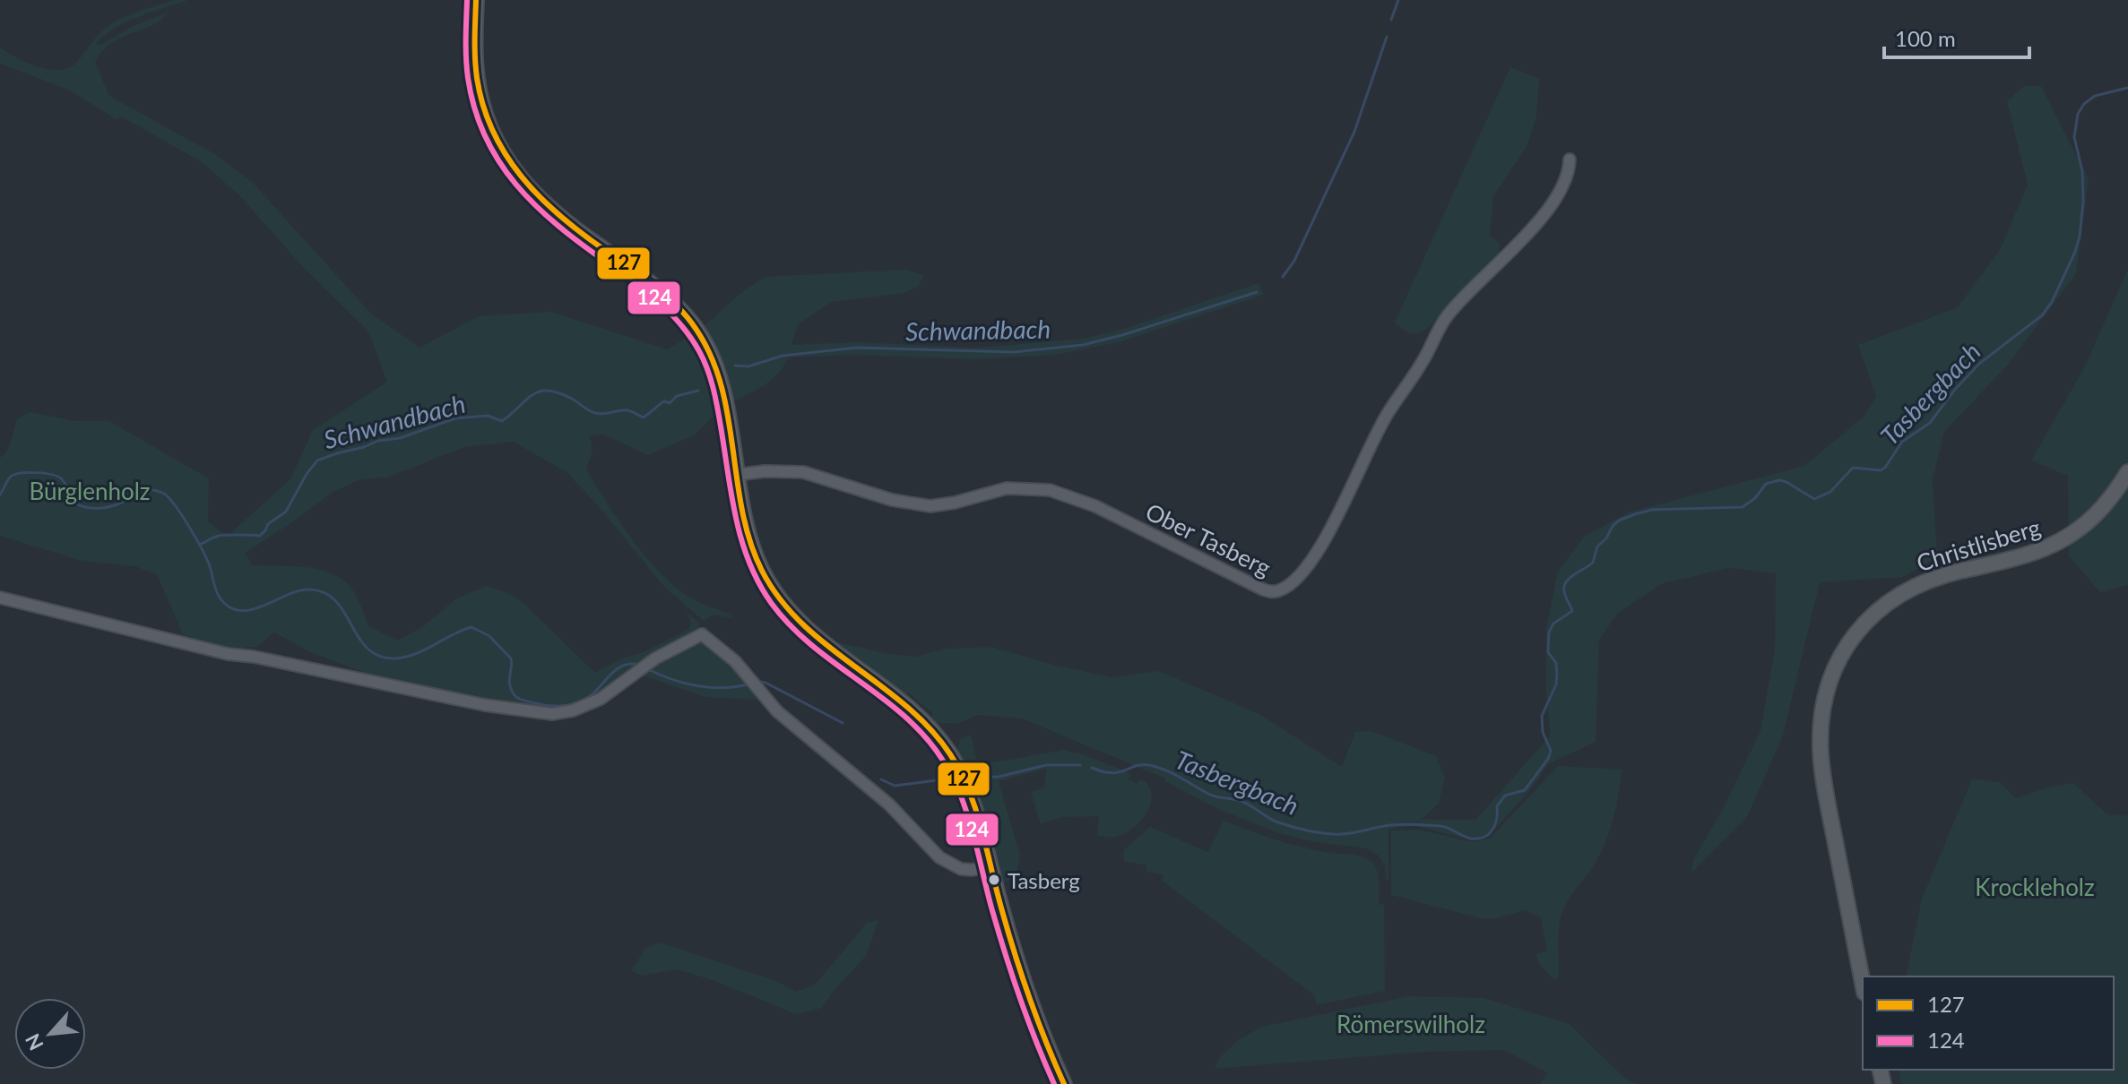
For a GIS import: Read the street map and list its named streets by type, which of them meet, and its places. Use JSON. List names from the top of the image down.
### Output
{
  "streets": {
    "main road": ["Christlisberg"],
    "street": ["Ober Tasberg"]
  },
  "water": ["Schwandbach", "Tasbergbach"],
  "parks": ["Bürglenholz", "Krockleholz", "Römerswilholz"],
  "places": ["Tasberg"],
  "lines": ["transit line 127", "transit line 124"],
  "legend": ["127", "124"],
  "scale_bar": "100 m",
  "north": "bottom left"
}
